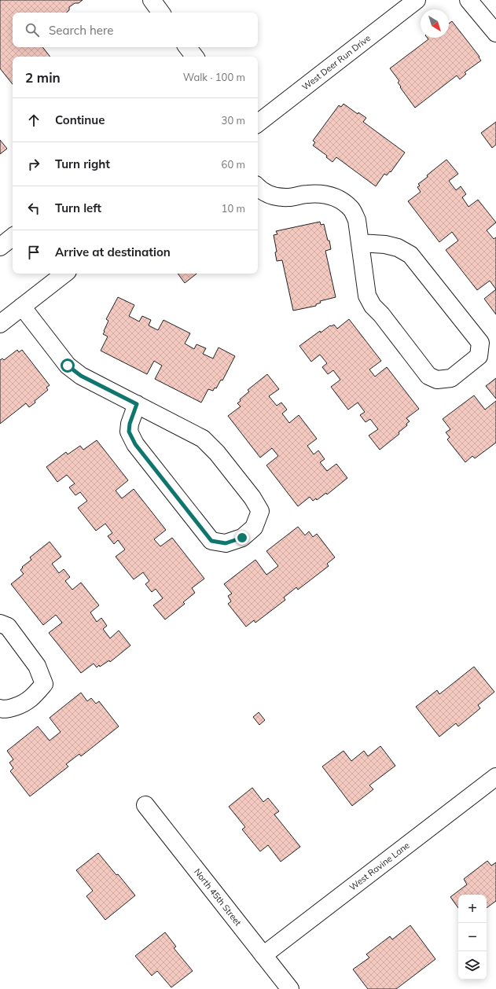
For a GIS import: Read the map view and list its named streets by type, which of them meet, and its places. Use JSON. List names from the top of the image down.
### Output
{
  "streets": {
    "street": ["West Deer Run Drive", "West Ravine Lane", "North 45th Street"]
  },
  "crossings": [
    ["West Ravine Lane", "North 45th Street"]
  ],
  "north": "bottom right",
  "page": {
    "search": "Search here",
    "heading": ["2 min", "Walk · 100 m"],
    "list": [
      ["Continue", "30 m"],
      ["Turn right", "60 m"],
      ["Turn left", "10 m"],
      "Arrive at destination"
    ],
    "map_buttons": ["+", "−"]
  }
}
